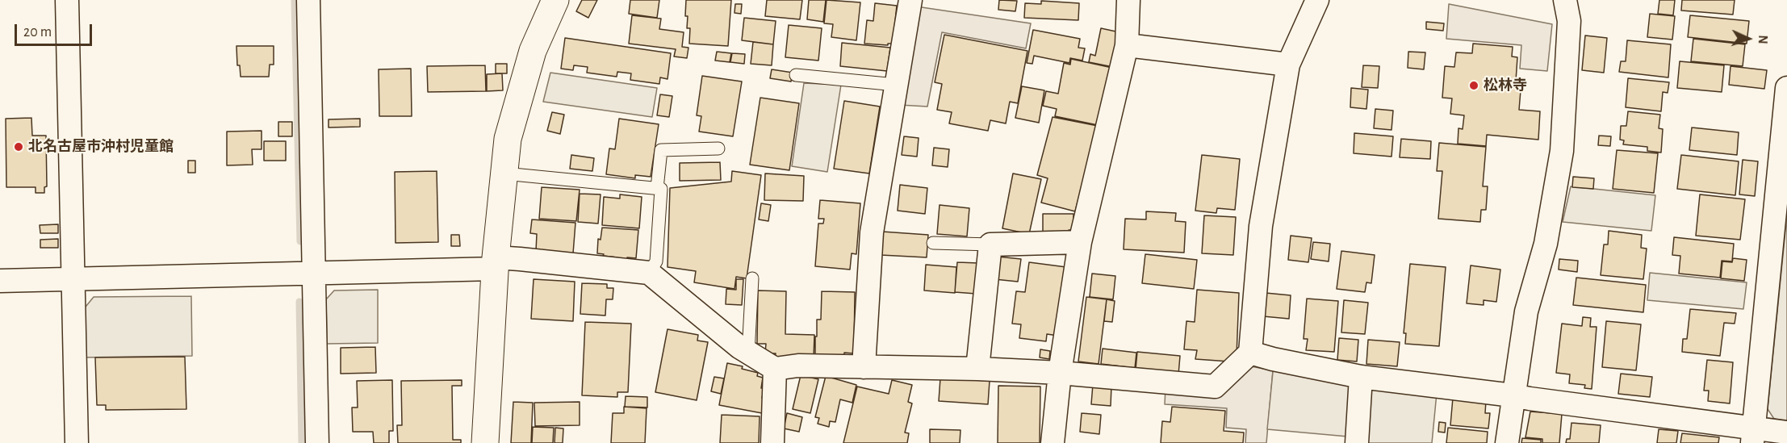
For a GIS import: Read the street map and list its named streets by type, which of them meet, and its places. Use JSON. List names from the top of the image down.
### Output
{
  "places": ["松林寺", "北名古屋市沖村児童館"],
  "scale_bar": "20 m",
  "north": "right"
}
